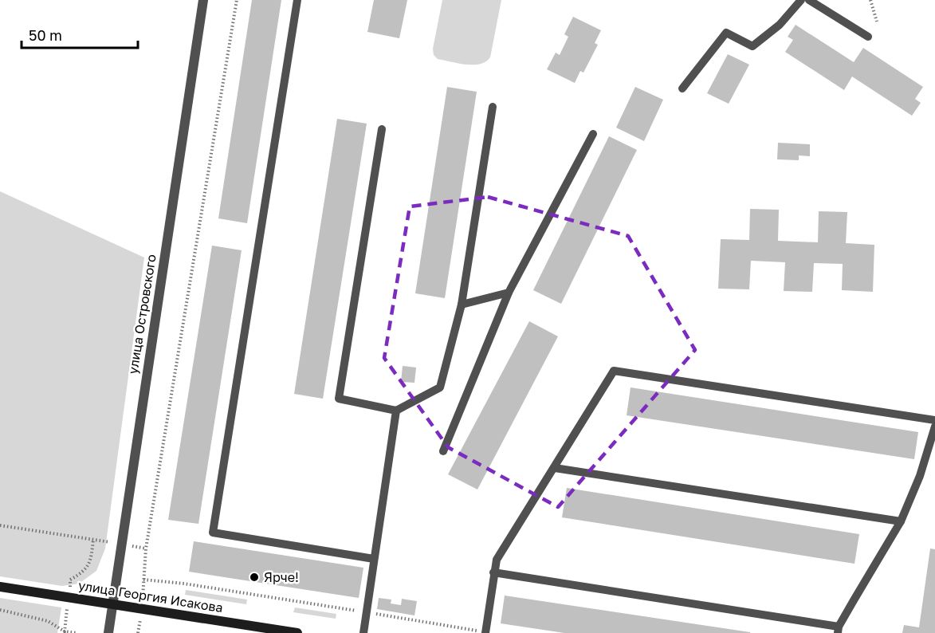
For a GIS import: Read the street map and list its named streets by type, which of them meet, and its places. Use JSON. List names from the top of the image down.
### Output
{
  "streets": {
    "street": ["улица Островского", "улица Георгия Исакова"]
  },
  "crossings": [
    ["улица Островского", "улица Георгия Исакова"]
  ],
  "places": ["Ярче!"],
  "scale_bar": "50 m"
}
